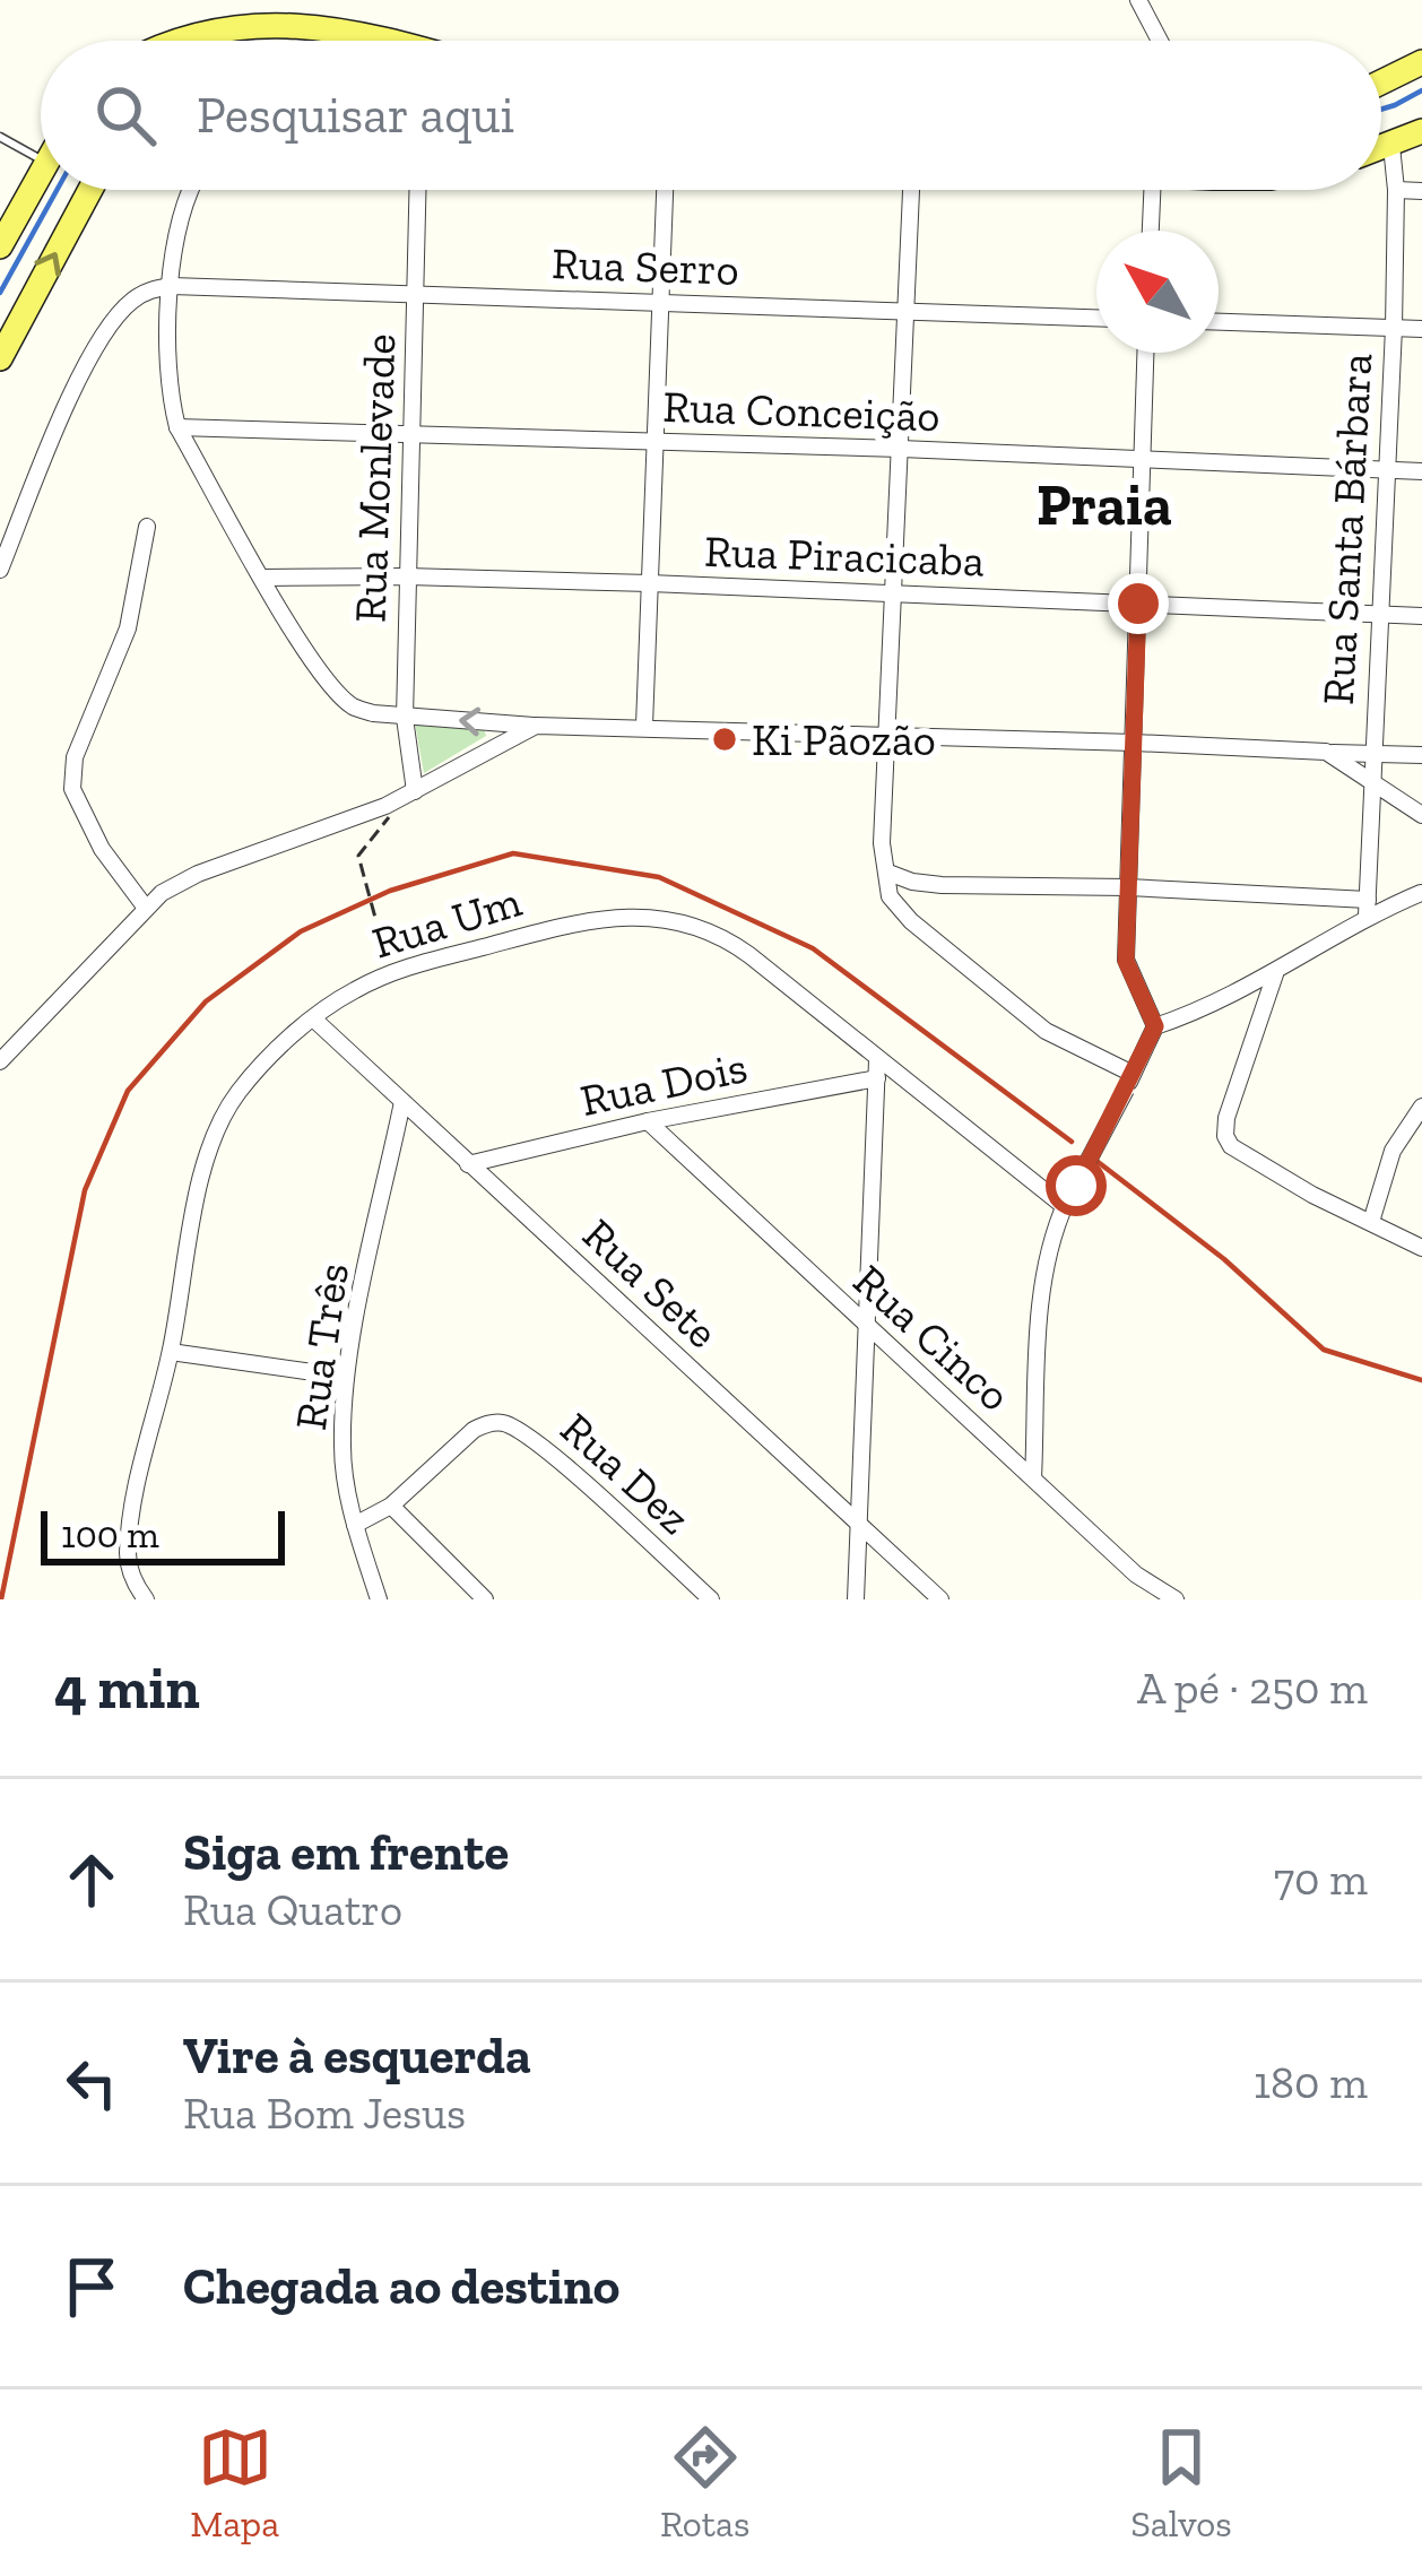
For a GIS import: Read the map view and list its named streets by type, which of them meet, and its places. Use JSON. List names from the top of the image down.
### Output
{
  "streets": {
    "street": [
      "Rua Serro",
      "Rua Conceição",
      "Rua Monlevade",
      "Rua Santa Bárbara",
      "Rua Piracicaba",
      "Rua Um",
      "Rua Dois",
      "Rua Sete",
      "Rua Cinco",
      "Rua Três",
      "Rua Dez"
    ]
  },
  "crossings": [
    ["Rua Serro", "Rua Monlevade"],
    ["Rua Conceição", "Rua Monlevade"],
    ["Rua Conceição", "Rua Santa Bárbara"],
    ["Rua Monlevade", "Rua Piracicaba"],
    ["Rua Santa Bárbara", "Rua Piracicaba"],
    ["Rua Um", "Rua Sete"],
    ["Rua Dois", "Rua Sete"],
    ["Rua Dois", "Rua Cinco"],
    ["Rua Sete", "Rua Três"],
    ["Rua Três", "Rua Dez"]
  ],
  "districts": ["Praia"],
  "places": ["Ki Pãozão"],
  "scale_bar": "100 m",
  "north": "top left",
  "page": {
    "search": "Pesquisar aqui",
    "scale": "100 m",
    "heading": ["4 min", "A pé · 250 m"],
    "list": [
      ["Siga em frente", "Rua Quatro", "70 m"],
      ["Vire à esquerda", "Rua Bom Jesus", "180 m"],
      "Chegada ao destino"
    ],
    "nav": ["Mapa", "Rotas", "Salvos"]
  }
}
